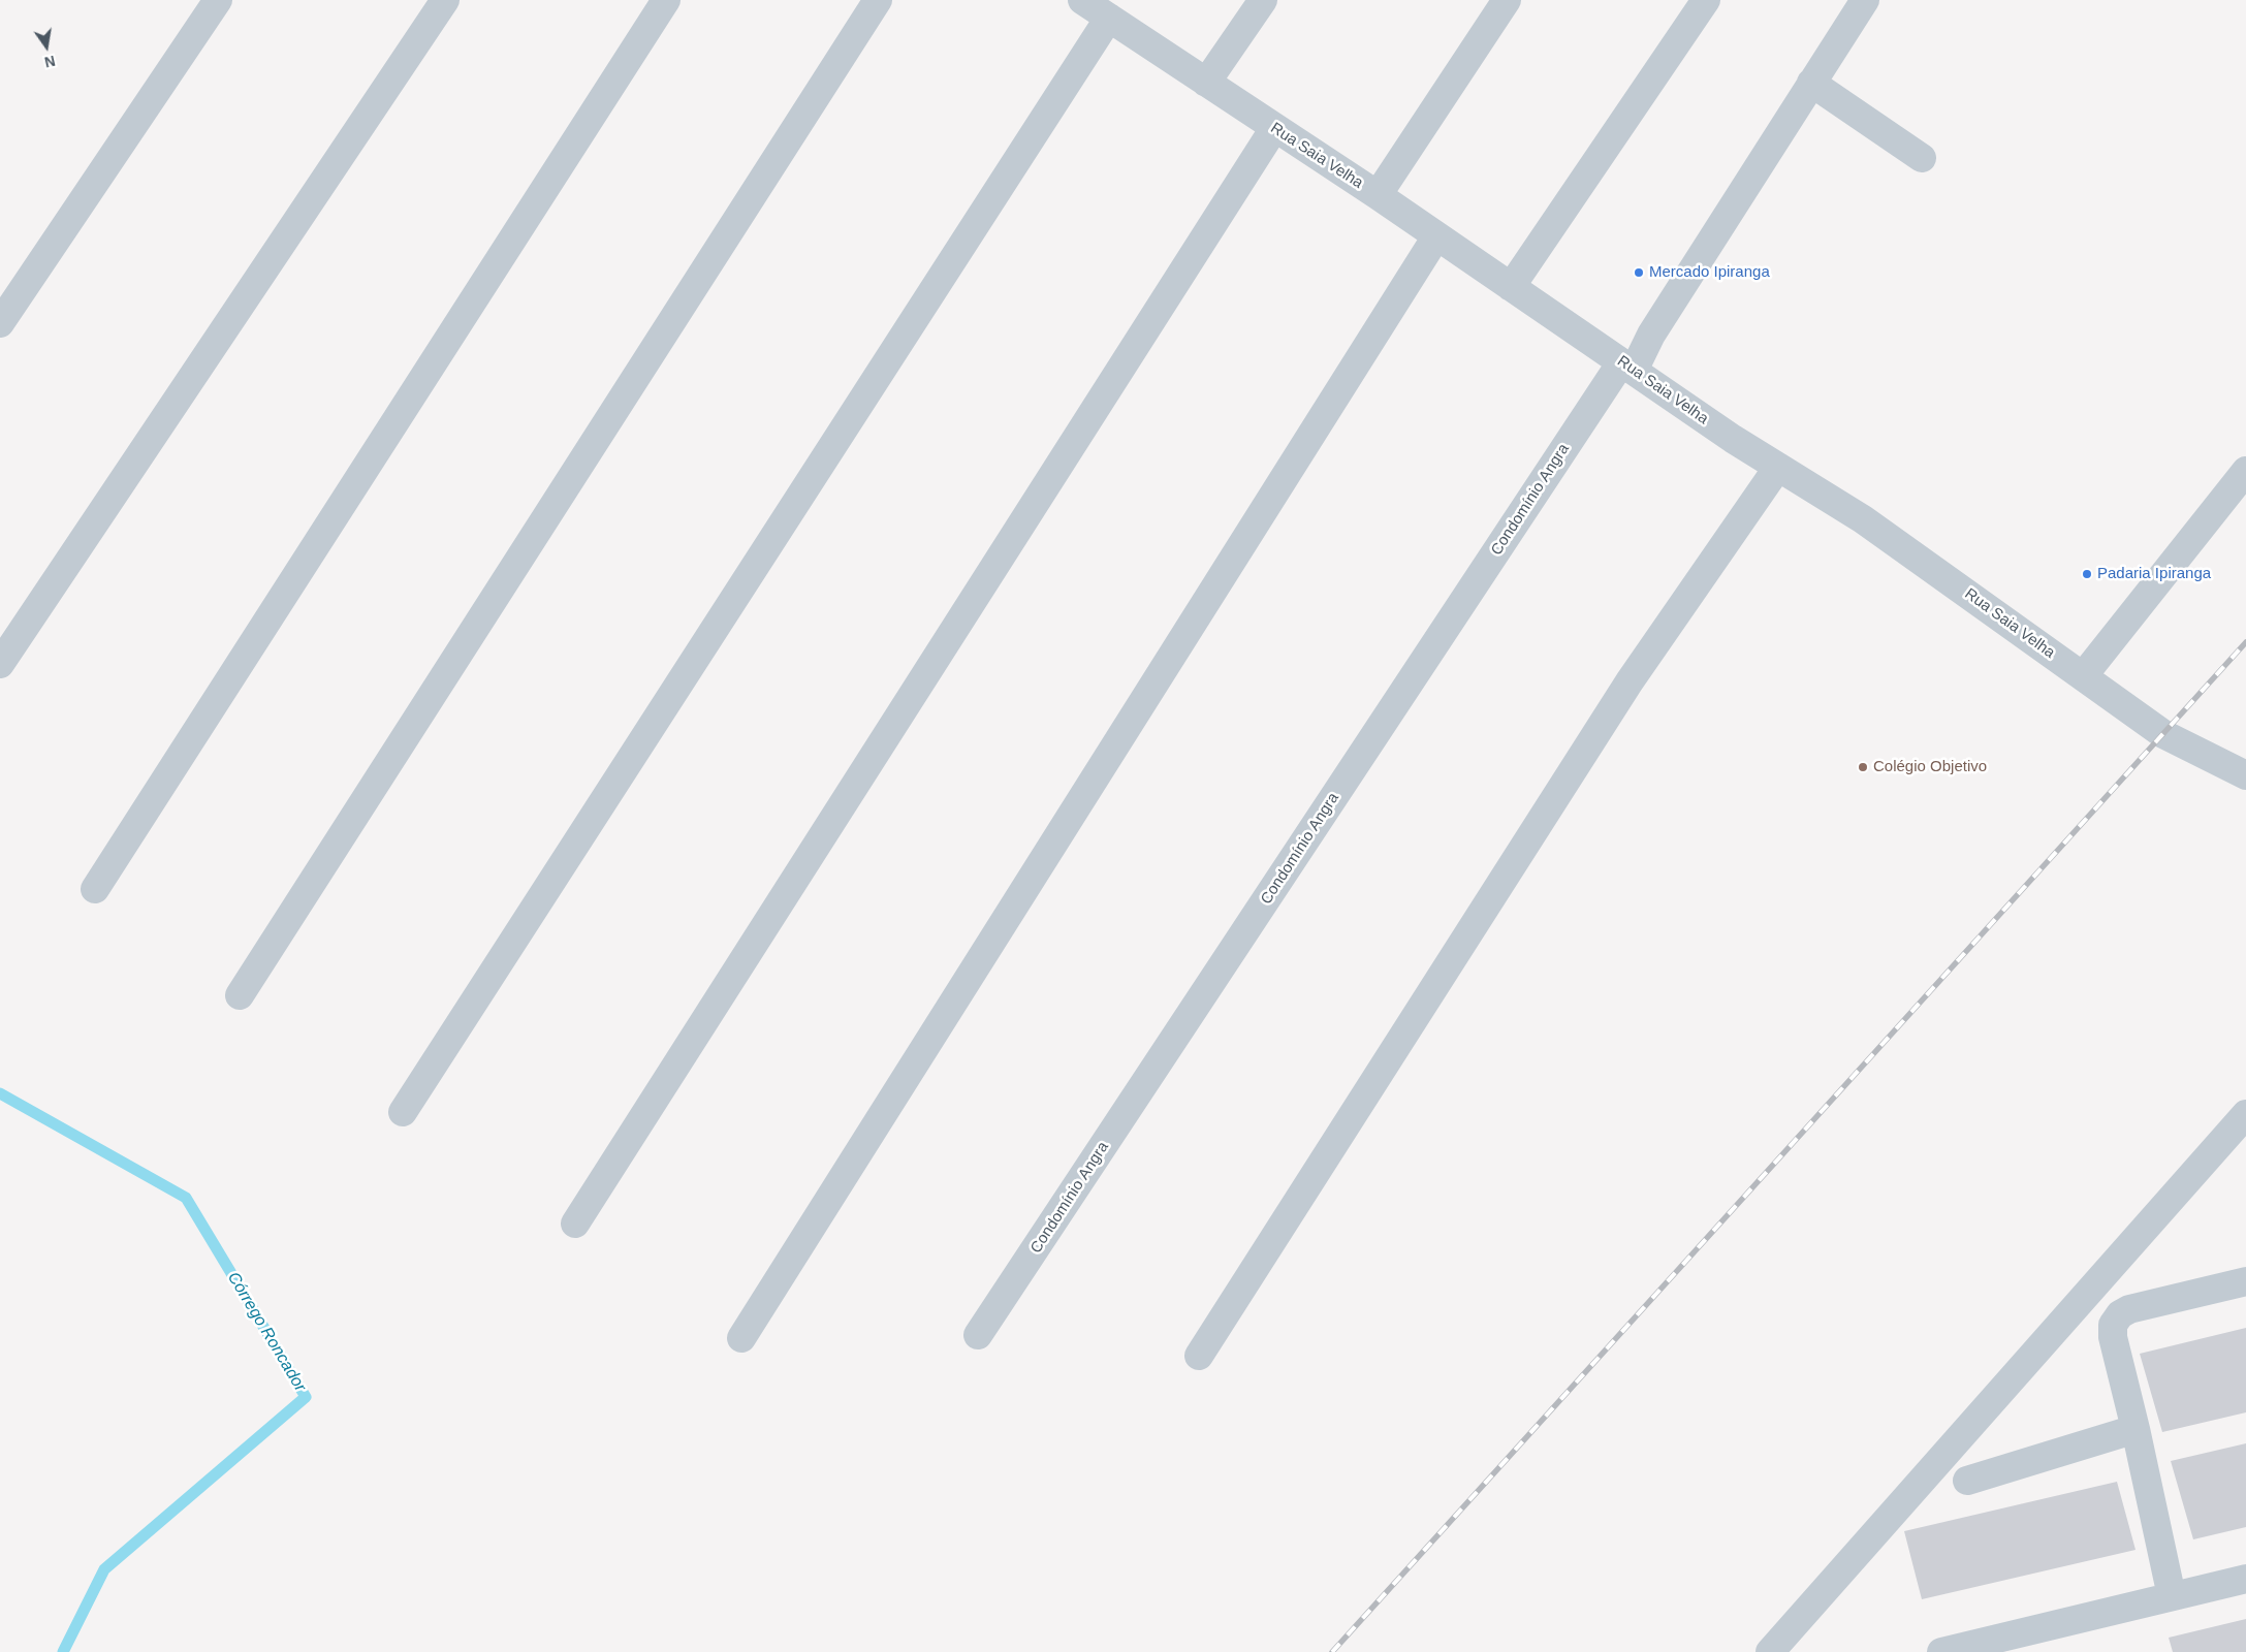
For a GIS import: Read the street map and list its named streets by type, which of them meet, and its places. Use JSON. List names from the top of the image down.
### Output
{
  "streets": {
    "street": ["Rua Saia Velha", "Condomínio Angra"]
  },
  "crossings": [
    ["Rua Saia Velha", "Condomínio Angra"]
  ],
  "water": ["Córrego Roncador"],
  "places": ["Mercado Ipiranga", "Padaria Ipiranga", "Colégio Objetivo"],
  "north": "bottom"
}
